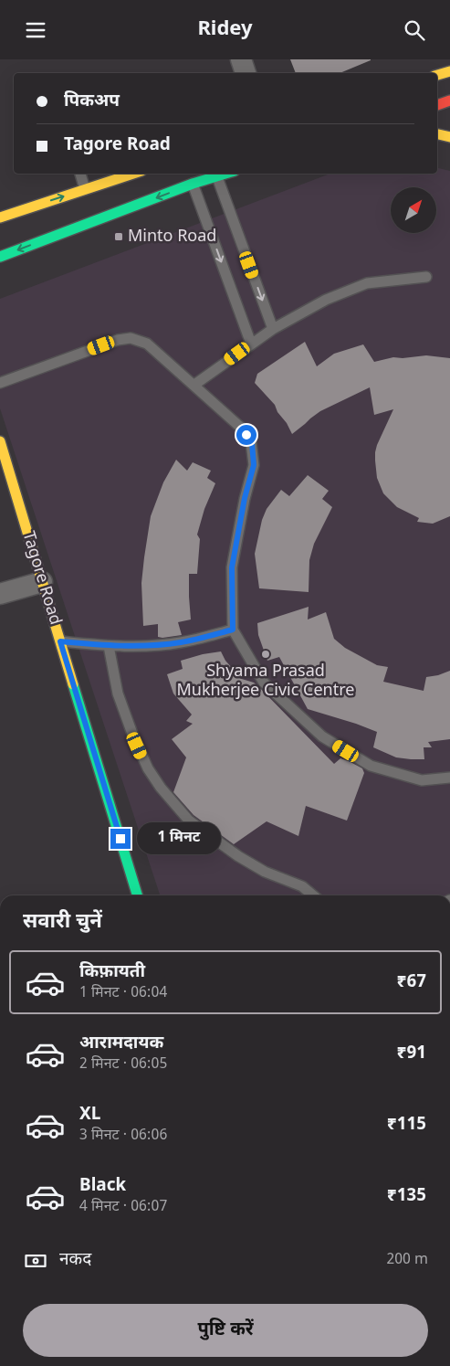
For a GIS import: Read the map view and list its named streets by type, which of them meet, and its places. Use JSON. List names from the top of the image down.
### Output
{
  "streets": {
    "street": ["Tagore Road"]
  },
  "places": {
    "transit": ["Minto Road"],
    "other": ["Shyama Prasad Mukherjee Civic Centre"]
  },
  "north": "top right",
  "page": {
    "header": "Ridey",
    "banner": ["पिकअप", "Tagore Road"],
    "bubble": "1 मिनट",
    "heading": "सवारी चुनें",
    "list": [
      {
        "name": "किफ़ायती",
        "note": "1 मिनट · 06:04",
        "value": "₹67"
      },
      {
        "name": "आरामदायक",
        "note": "2 मिनट · 06:05",
        "value": "₹91"
      },
      {
        "name": "XL",
        "note": "3 मिनट · 06:06",
        "value": "₹115"
      },
      {
        "name": "Black",
        "note": "4 मिनट · 06:07",
        "value": "₹135"
      }
    ],
    "pay": ["नकद", "200 m"],
    "buttons": "पुष्टि करें"
  }
}
